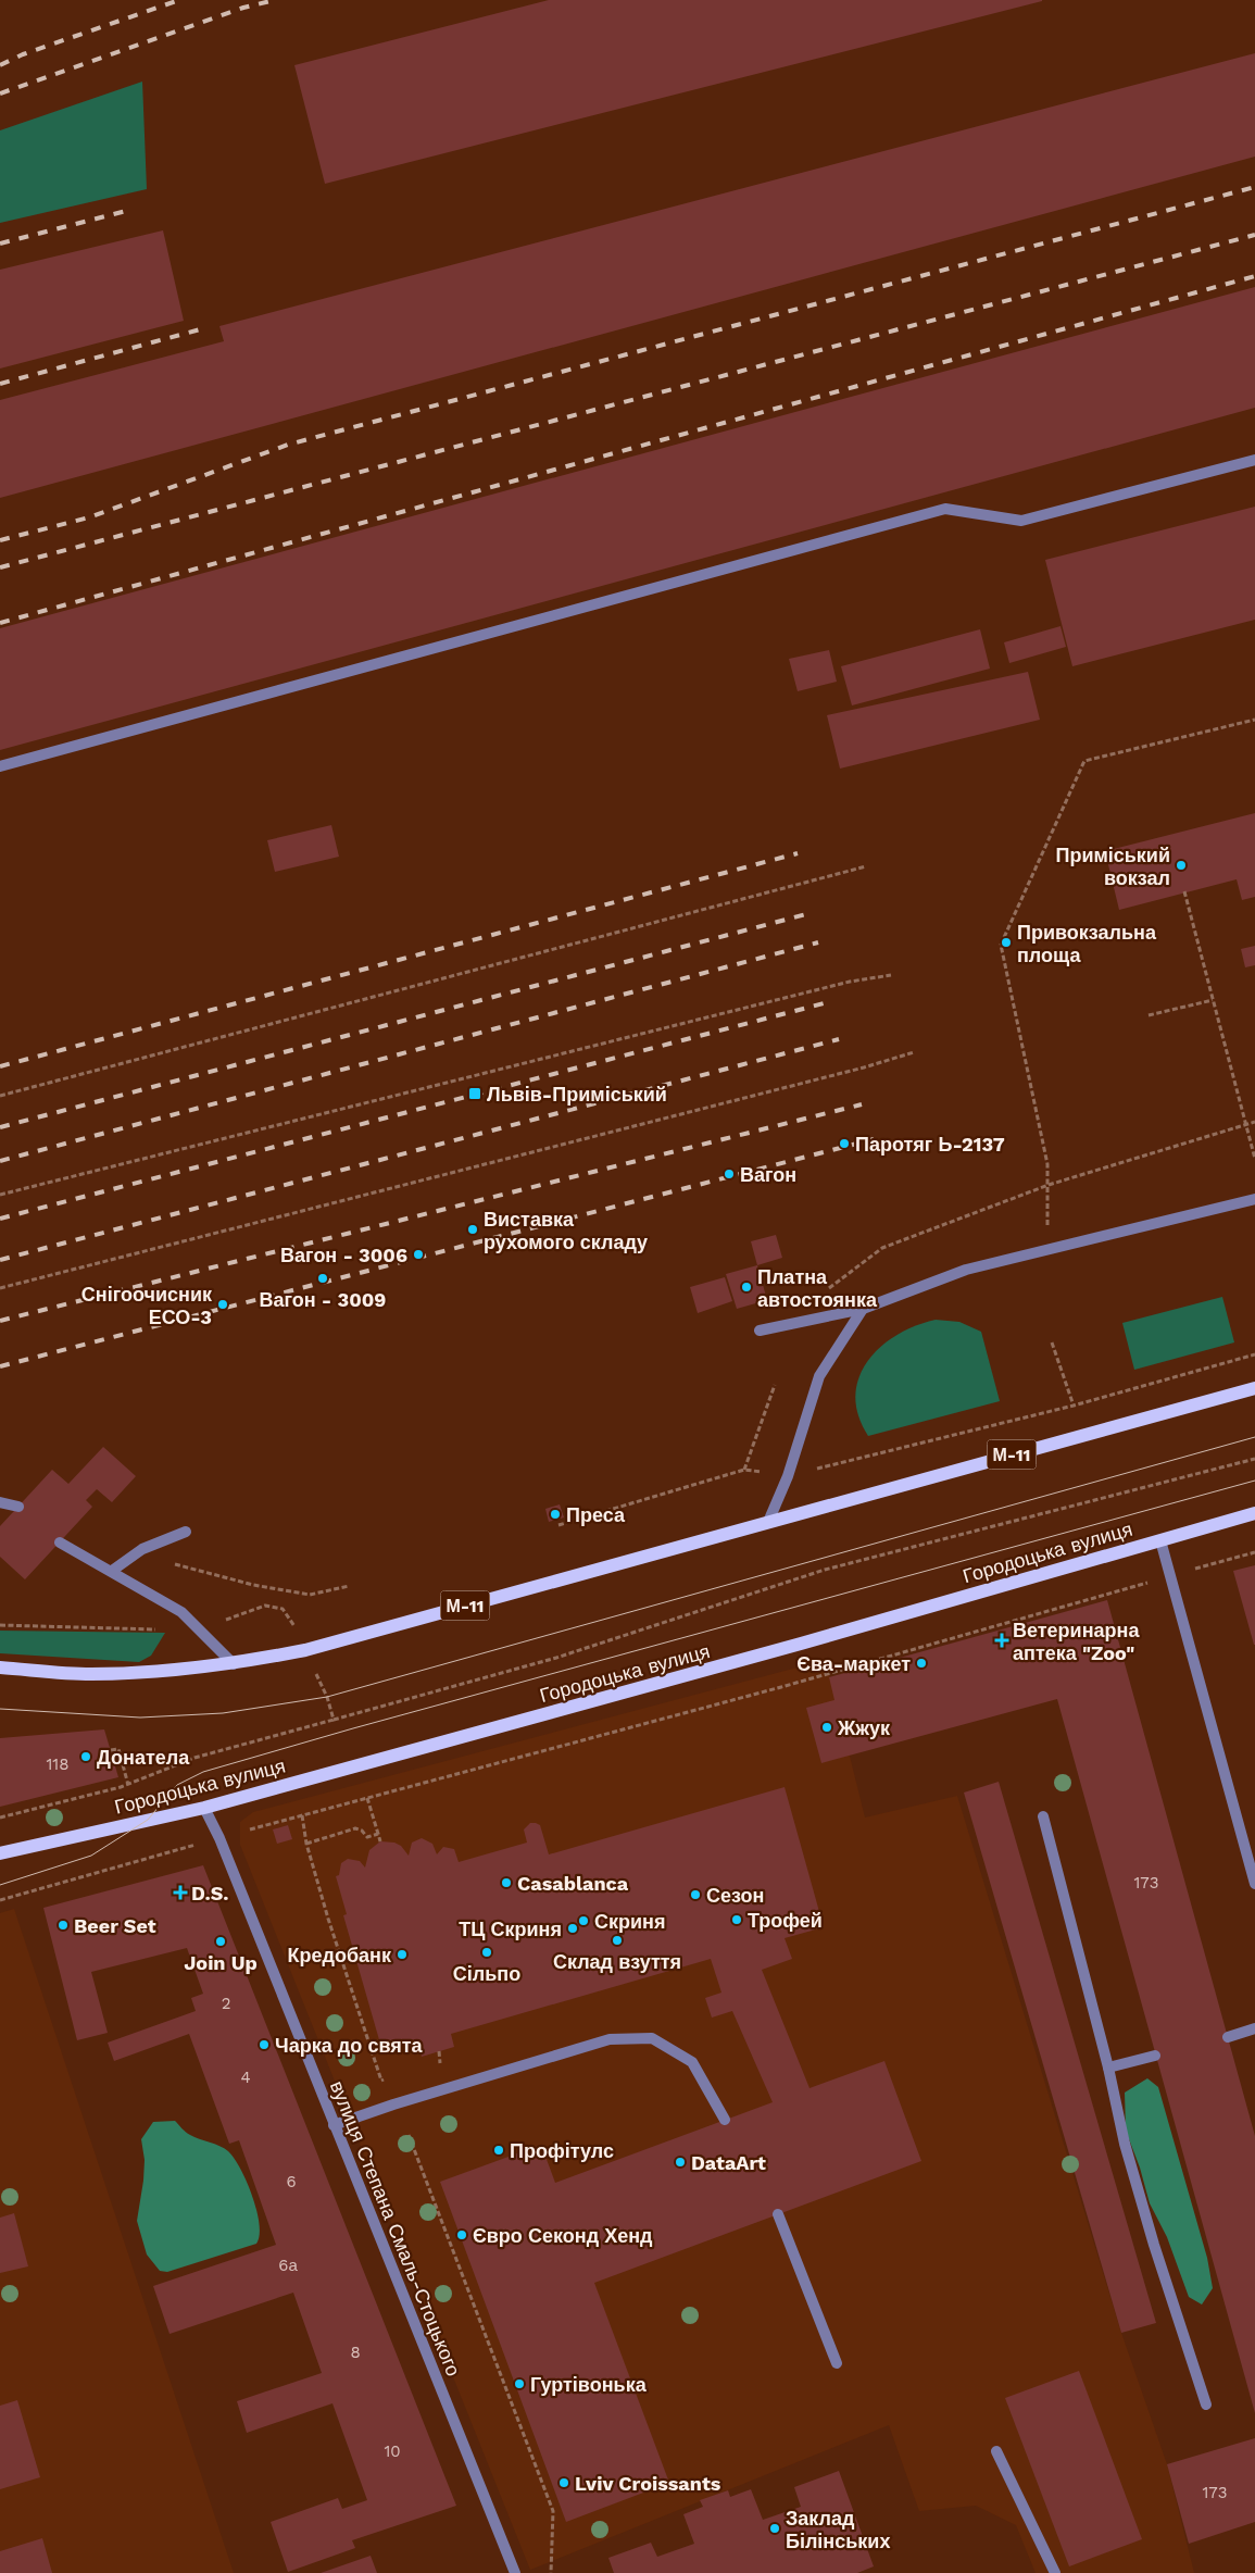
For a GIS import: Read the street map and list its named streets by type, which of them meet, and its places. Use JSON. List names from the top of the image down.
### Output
{
  "streets": {
    "main road": ["М-11", "Городоцька вулиця"],
    "street": ["вулиця Степана Смаль-Стоцького"]
  },
  "crossings": [
    ["Городоцька вулиця", "вулиця Степана Смаль-Стоцького"]
  ],
  "places": {
    "other": [
      "Приміський вокзал",
      "Привокзальна площа",
      "Паротяг Ь-2137",
      "Вагон",
      "Виставка рухомого складу",
      "Вагон - 3006",
      "Вагон - 3009",
      "Платна автостоянка",
      "Снігоочисник ЕСО-3",
      "Преса",
      "Єва-маркет",
      "Жжук",
      "Донатела",
      "Casablanca",
      "Сезон",
      "Трофей",
      "Скриня",
      "Beer Set",
      "ТЦ Скриня",
      "Склад взуття",
      "Join Up",
      "Сільпо",
      "Кредобанк",
      "Чарка до свята",
      "Профітулс",
      "DataArt",
      "Євро Секонд Хенд",
      "Гуртівонька",
      "Lviv Croissants",
      "Заклад Білінських"
    ],
    "transit": ["Львів-Приміський"],
    "health": ["Ветеринарна аптека \"Zoo\"", "D.S."]
  },
  "house_numbers": [
    "118",
    "173",
    "2",
    "4",
    "6",
    "6а",
    "8",
    "10",
    "173"
  ]
}
